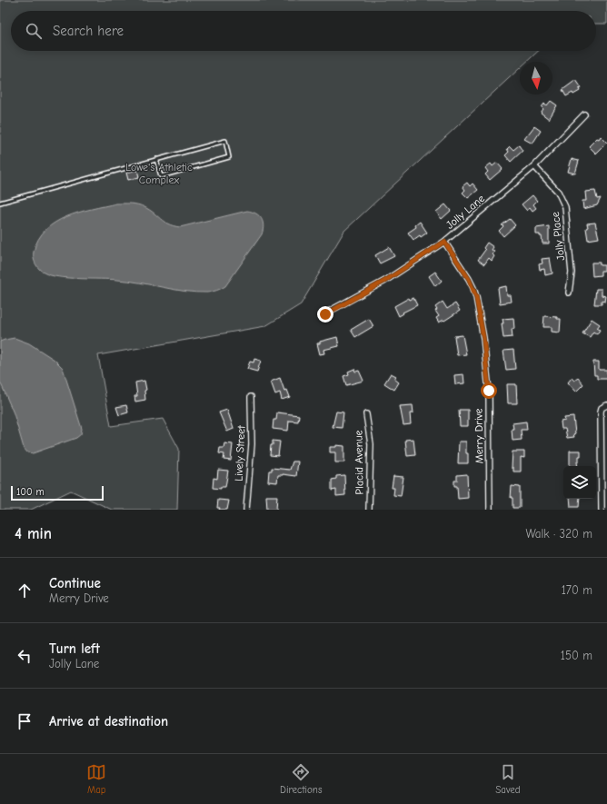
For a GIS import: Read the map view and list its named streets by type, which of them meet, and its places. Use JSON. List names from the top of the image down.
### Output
{
  "streets": {
    "street": [
      "Jolly Lane",
      "Jolly Place",
      "Merry Drive",
      "Lively Street",
      "Placid Avenue"
    ]
  },
  "crossings": [
    ["Jolly Lane", "Jolly Place"],
    ["Jolly Lane", "Merry Drive"]
  ],
  "parks": ["Lowe's Athletic Complex"],
  "scale_bar": "100 m",
  "north": "bottom",
  "page": {
    "search": "Search here",
    "scale": "100 m",
    "heading": ["4 min", "Walk · 320 m"],
    "list": [
      ["Continue", "Merry Drive", "170 m"],
      ["Turn left", "Jolly Lane", "150 m"],
      "Arrive at destination"
    ],
    "nav": ["Map", "Directions", "Saved"]
  }
}
